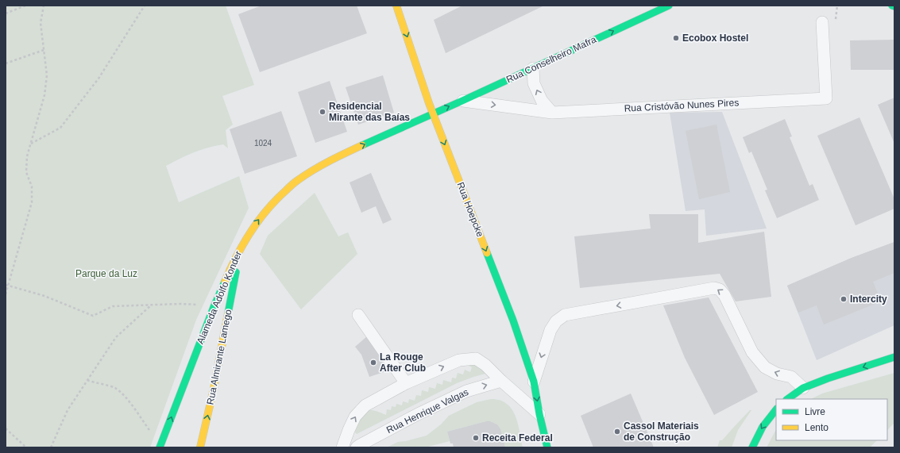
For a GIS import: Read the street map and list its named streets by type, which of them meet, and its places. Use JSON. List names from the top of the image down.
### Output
{
  "streets": {
    "main road": [
      "Rua Conselheiro Mafra",
      "Rua Hoepcke",
      "Alameda Adolfo Konder",
      "Rua Almirante Lamego"
    ],
    "street": ["Rua Cristóvão Nunes Pires", "Rua Henrique Valgas"]
  },
  "crossings": [
    ["Rua Conselheiro Mafra", "Rua Cristóvão Nunes Pires"],
    ["Rua Conselheiro Mafra", "Rua Hoepcke"],
    ["Rua Conselheiro Mafra", "Alameda Adolfo Konder"],
    ["Rua Hoepcke", "Alameda Adolfo Konder"],
    ["Alameda Adolfo Konder", "Rua Almirante Lamego"]
  ],
  "one_way": [
    "Rua Conselheiro Mafra",
    "Rua Hoepcke",
    "Alameda Adolfo Konder",
    "Rua Almirante Lamego",
    "Rua Henrique Valgas"
  ],
  "parks": ["Parque da Luz"],
  "places": [
    "Ecobox Hostel",
    "Residencial Mirante das Baías",
    "Intercity",
    "La Rouge After Club",
    "Cassol Materiais de Construção",
    "Receita Federal"
  ],
  "house_numbers": ["1024"],
  "legend": ["Livre", "Lento"]
}
